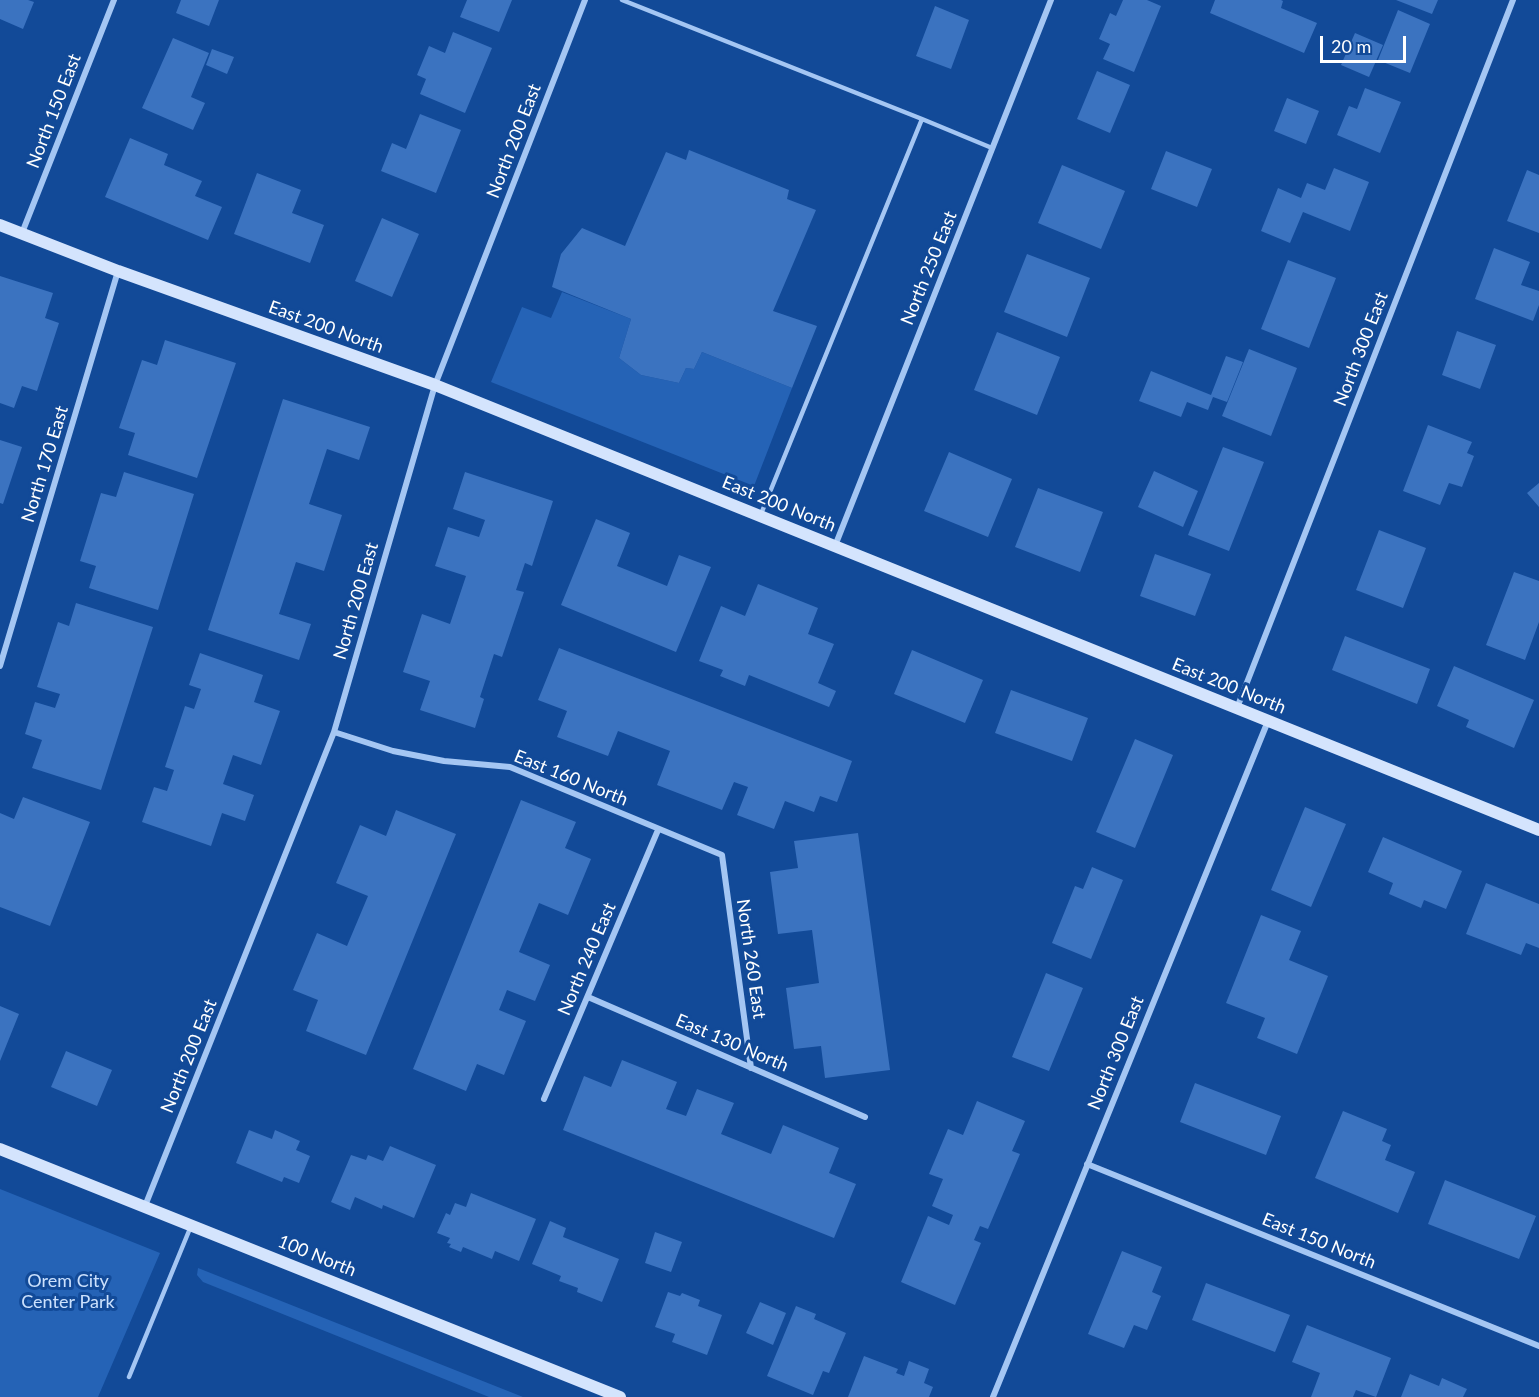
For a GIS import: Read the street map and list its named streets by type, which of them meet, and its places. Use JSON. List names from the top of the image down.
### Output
{
  "streets": {
    "street": [
      "North 150 East",
      "North 200 East",
      "North 250 East",
      "East 200 North",
      "North 300 East",
      "North 170 East",
      "East 160 North",
      "North 240 East",
      "North 260 East",
      "East 130 North",
      "East 150 North",
      "100 North"
    ]
  },
  "crossings": [
    ["North 150 East", "East 200 North"],
    ["North 200 East", "East 200 North"],
    ["North 200 East", "East 160 North"],
    ["North 200 East", "100 North"],
    ["North 250 East", "East 200 North"],
    ["East 200 North", "North 300 East"],
    ["East 200 North", "North 170 East"],
    ["North 300 East", "East 150 North"],
    ["East 160 North", "North 240 East"],
    ["East 160 North", "North 260 East"],
    ["North 240 East", "East 130 North"],
    ["North 260 East", "East 130 North"]
  ],
  "parks": ["Orem City Center Park"],
  "scale_bar": "20 m"
}
